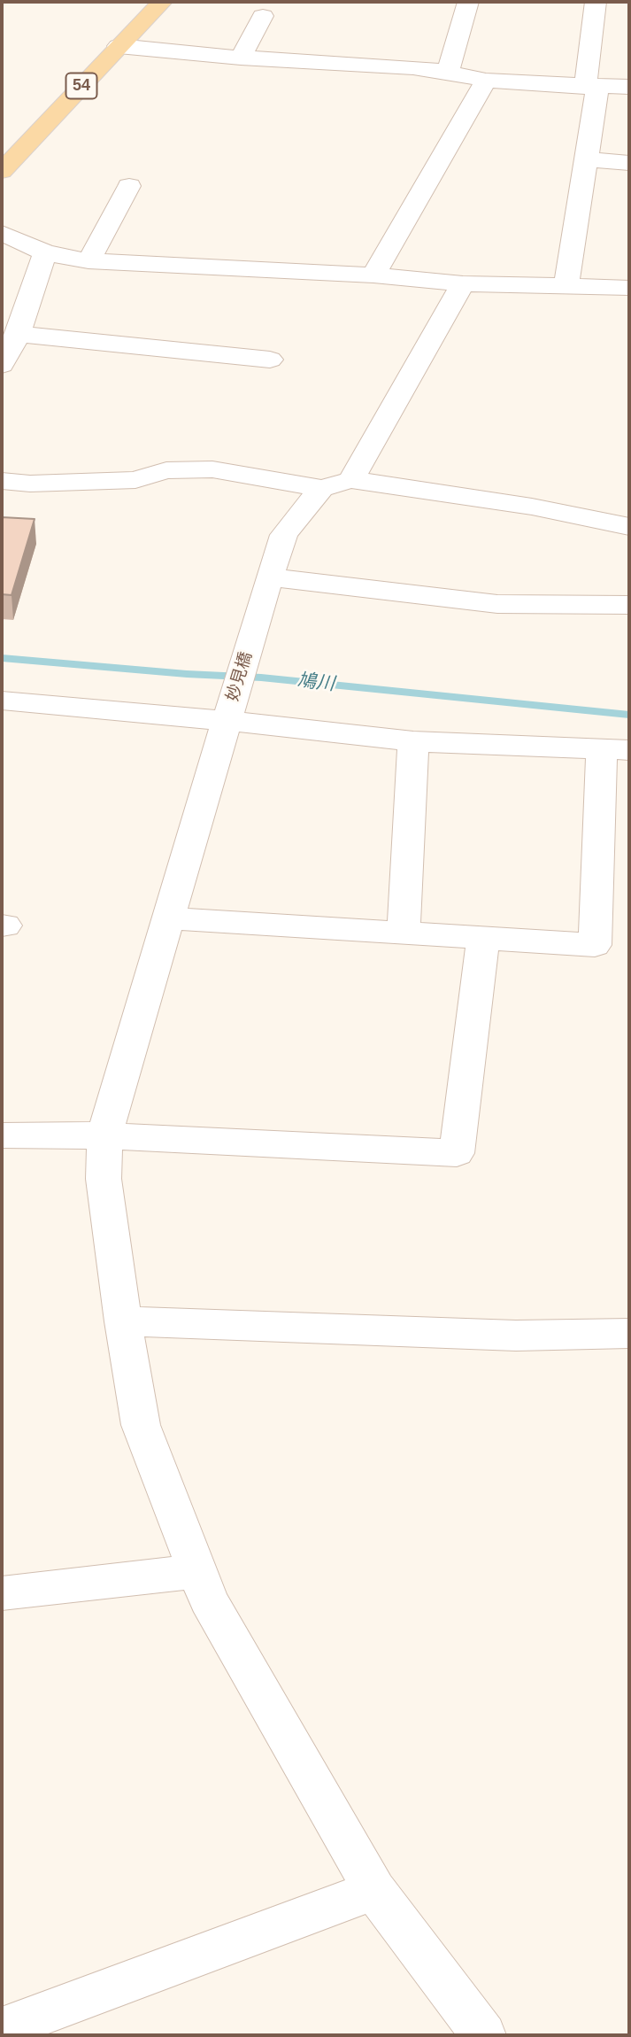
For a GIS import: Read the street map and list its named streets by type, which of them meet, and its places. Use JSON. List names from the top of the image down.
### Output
{
  "streets": {
    "main road": ["54"],
    "street": ["妙見橋"]
  },
  "water": ["鳩川"]
}
